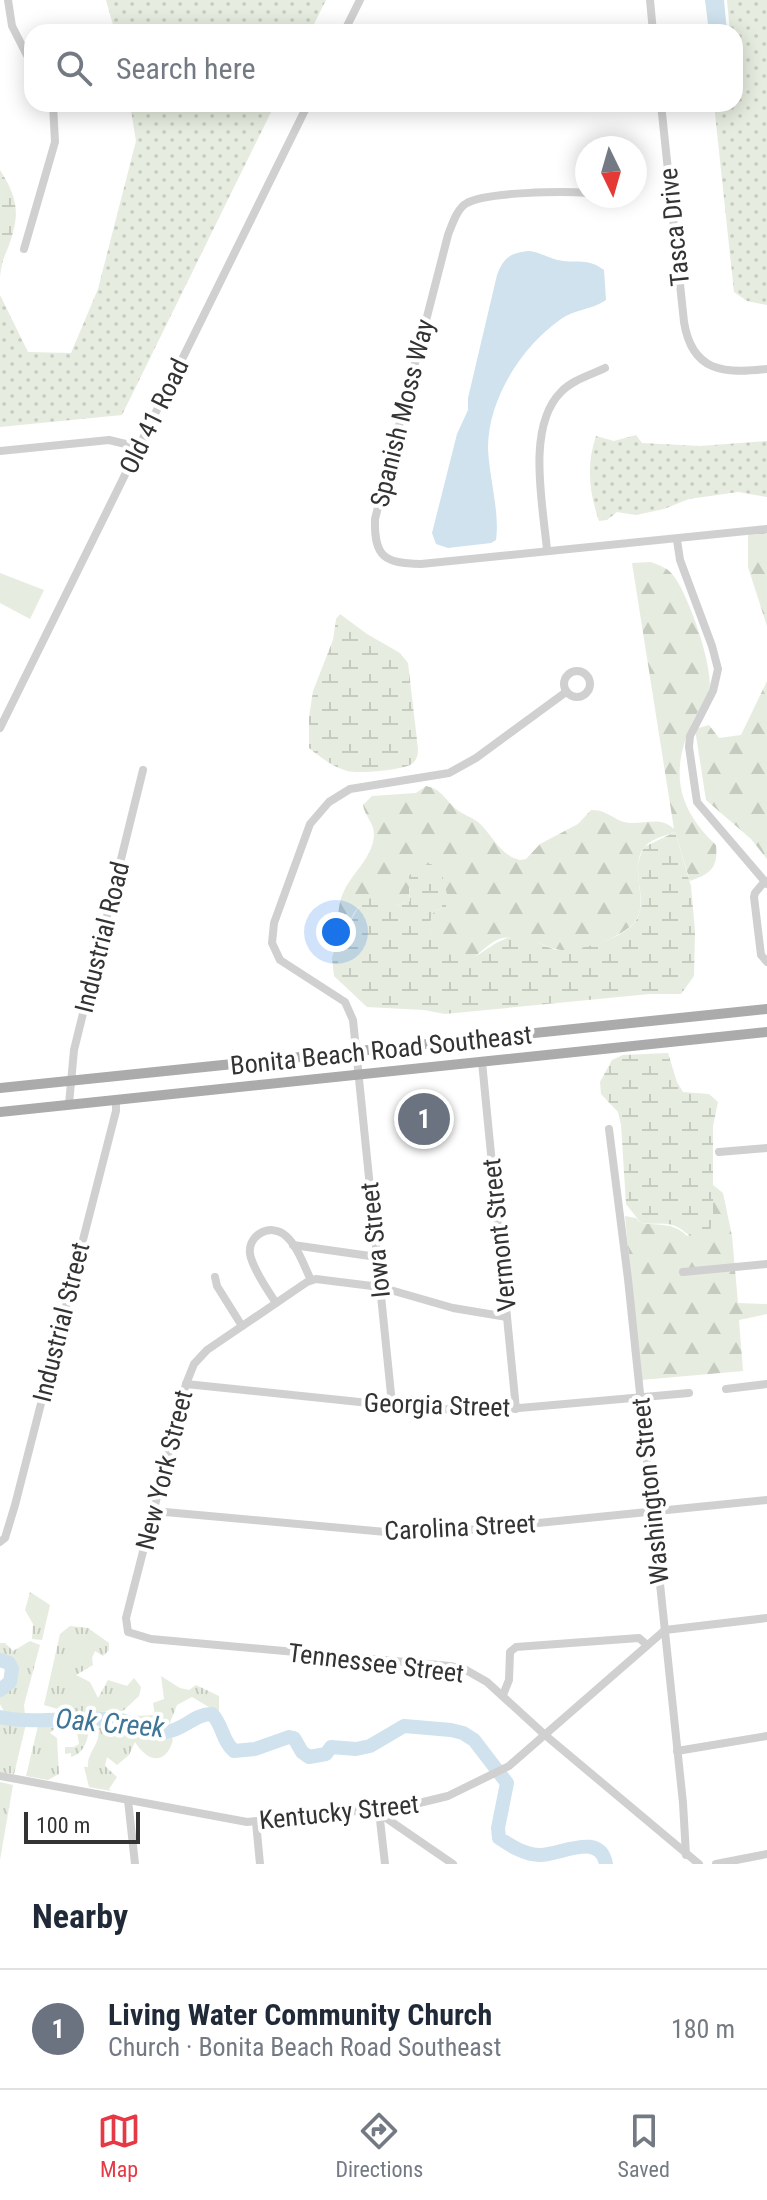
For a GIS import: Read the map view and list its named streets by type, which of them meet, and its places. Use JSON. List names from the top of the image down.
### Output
{
  "streets": {
    "main road": ["Bonita Beach Road Southeast"],
    "street": [
      "Tasca Drive",
      "Spanish Moss Way",
      "Old 41 Road",
      "Industrial Road",
      "Vermont Street",
      "Iowa Street",
      "Industrial Street",
      "Georgia Street",
      "New York Street",
      "Washington Street",
      "Carolina Street",
      "Tennessee Street",
      "Kentucky Street"
    ]
  },
  "crossings": [
    ["Industrial Road", "Bonita Beach Road Southeast"],
    ["Bonita Beach Road Southeast", "Vermont Street"],
    ["Bonita Beach Road Southeast", "Iowa Street"],
    ["Bonita Beach Road Southeast", "Industrial Street"],
    ["Vermont Street", "Georgia Street"],
    ["Iowa Street", "Georgia Street"],
    ["Georgia Street", "New York Street"],
    ["Georgia Street", "Washington Street"],
    ["New York Street", "Carolina Street"],
    ["New York Street", "Tennessee Street"],
    ["Washington Street", "Carolina Street"],
    ["Washington Street", "Tennessee Street"],
    ["Washington Street", "Kentucky Street"],
    ["Tennessee Street", "Kentucky Street"]
  ],
  "water": ["Oak Creek"],
  "scale_bar": "100 m",
  "north": "bottom",
  "page": {
    "search": "Search here",
    "pins": "1",
    "scale": "100 m",
    "heading": "Nearby",
    "list": [
      {
        "mark": "1",
        "name": "Living Water Community Church",
        "note": "Church · Bonita Beach Road Southeast",
        "value": "180 m"
      }
    ],
    "nav": ["Map", "Directions", "Saved"]
  }
}
